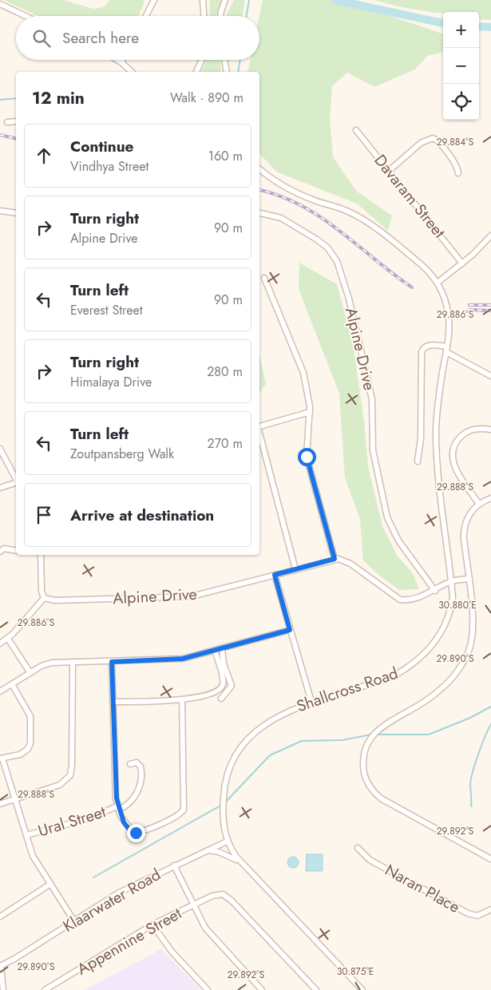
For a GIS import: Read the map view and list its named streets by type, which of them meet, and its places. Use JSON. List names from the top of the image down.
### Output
{
  "streets": {
    "street": [
      "Davaram Street",
      "Alpine Drive",
      "Shallcross Road",
      "Ural Street",
      "Naran Place",
      "Klaarwater Road",
      "Appennine Street"
    ]
  },
  "crossings": [
    ["Shallcross Road", "Klaarwater Road"]
  ],
  "page": {
    "map_buttons": ["+", "−"],
    "search": "Search here",
    "heading": ["12 min", "Walk · 890 m"],
    "list": [
      ["Continue", "Vindhya Street", "160 m"],
      ["Turn right", "Alpine Drive", "90 m"],
      ["Turn left", "Everest Street", "90 m"],
      ["Turn right", "Himalaya Drive", "280 m"],
      ["Turn left", "Zoutpansberg Walk", "270 m"],
      "Arrive at destination"
    ]
  },
  "coordinates": [
    "29.884°S",
    "29.886°S",
    "29.888°S",
    "30.880°E",
    "29.890°S",
    "29.892°S",
    "30.875°E"
  ]
}
